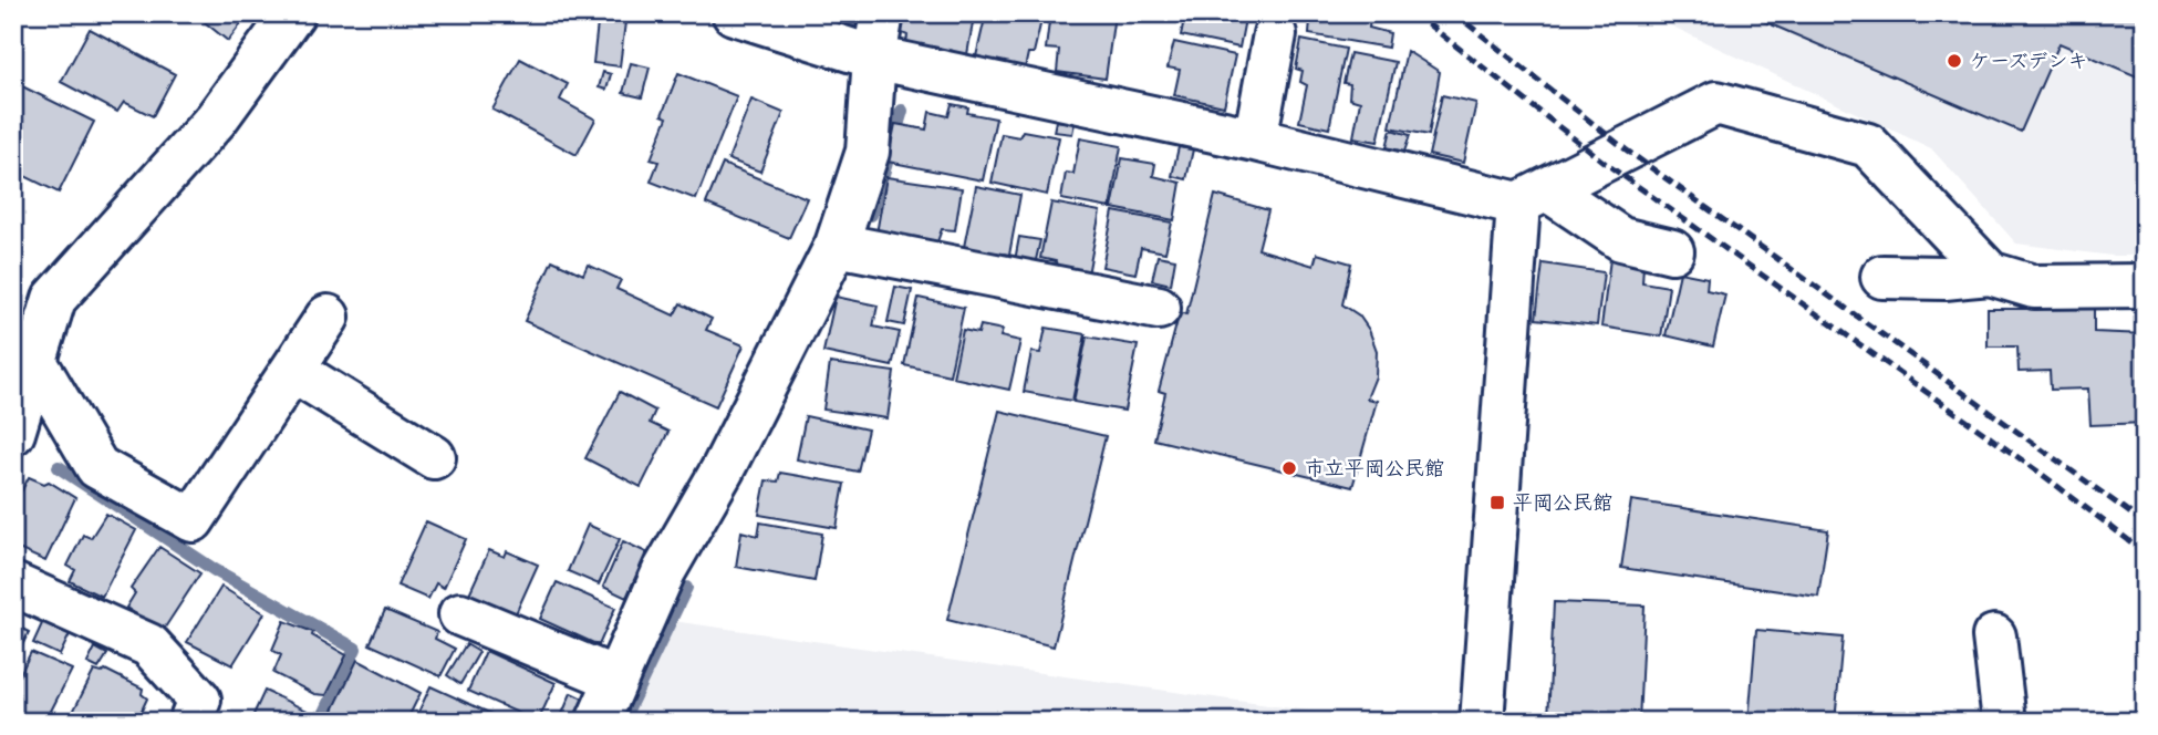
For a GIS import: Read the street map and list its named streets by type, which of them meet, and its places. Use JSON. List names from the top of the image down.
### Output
{
  "places": {
    "other": ["ケーズデンキ", "市立平岡公民館"],
    "transit": ["平岡公民館"]
  }
}
